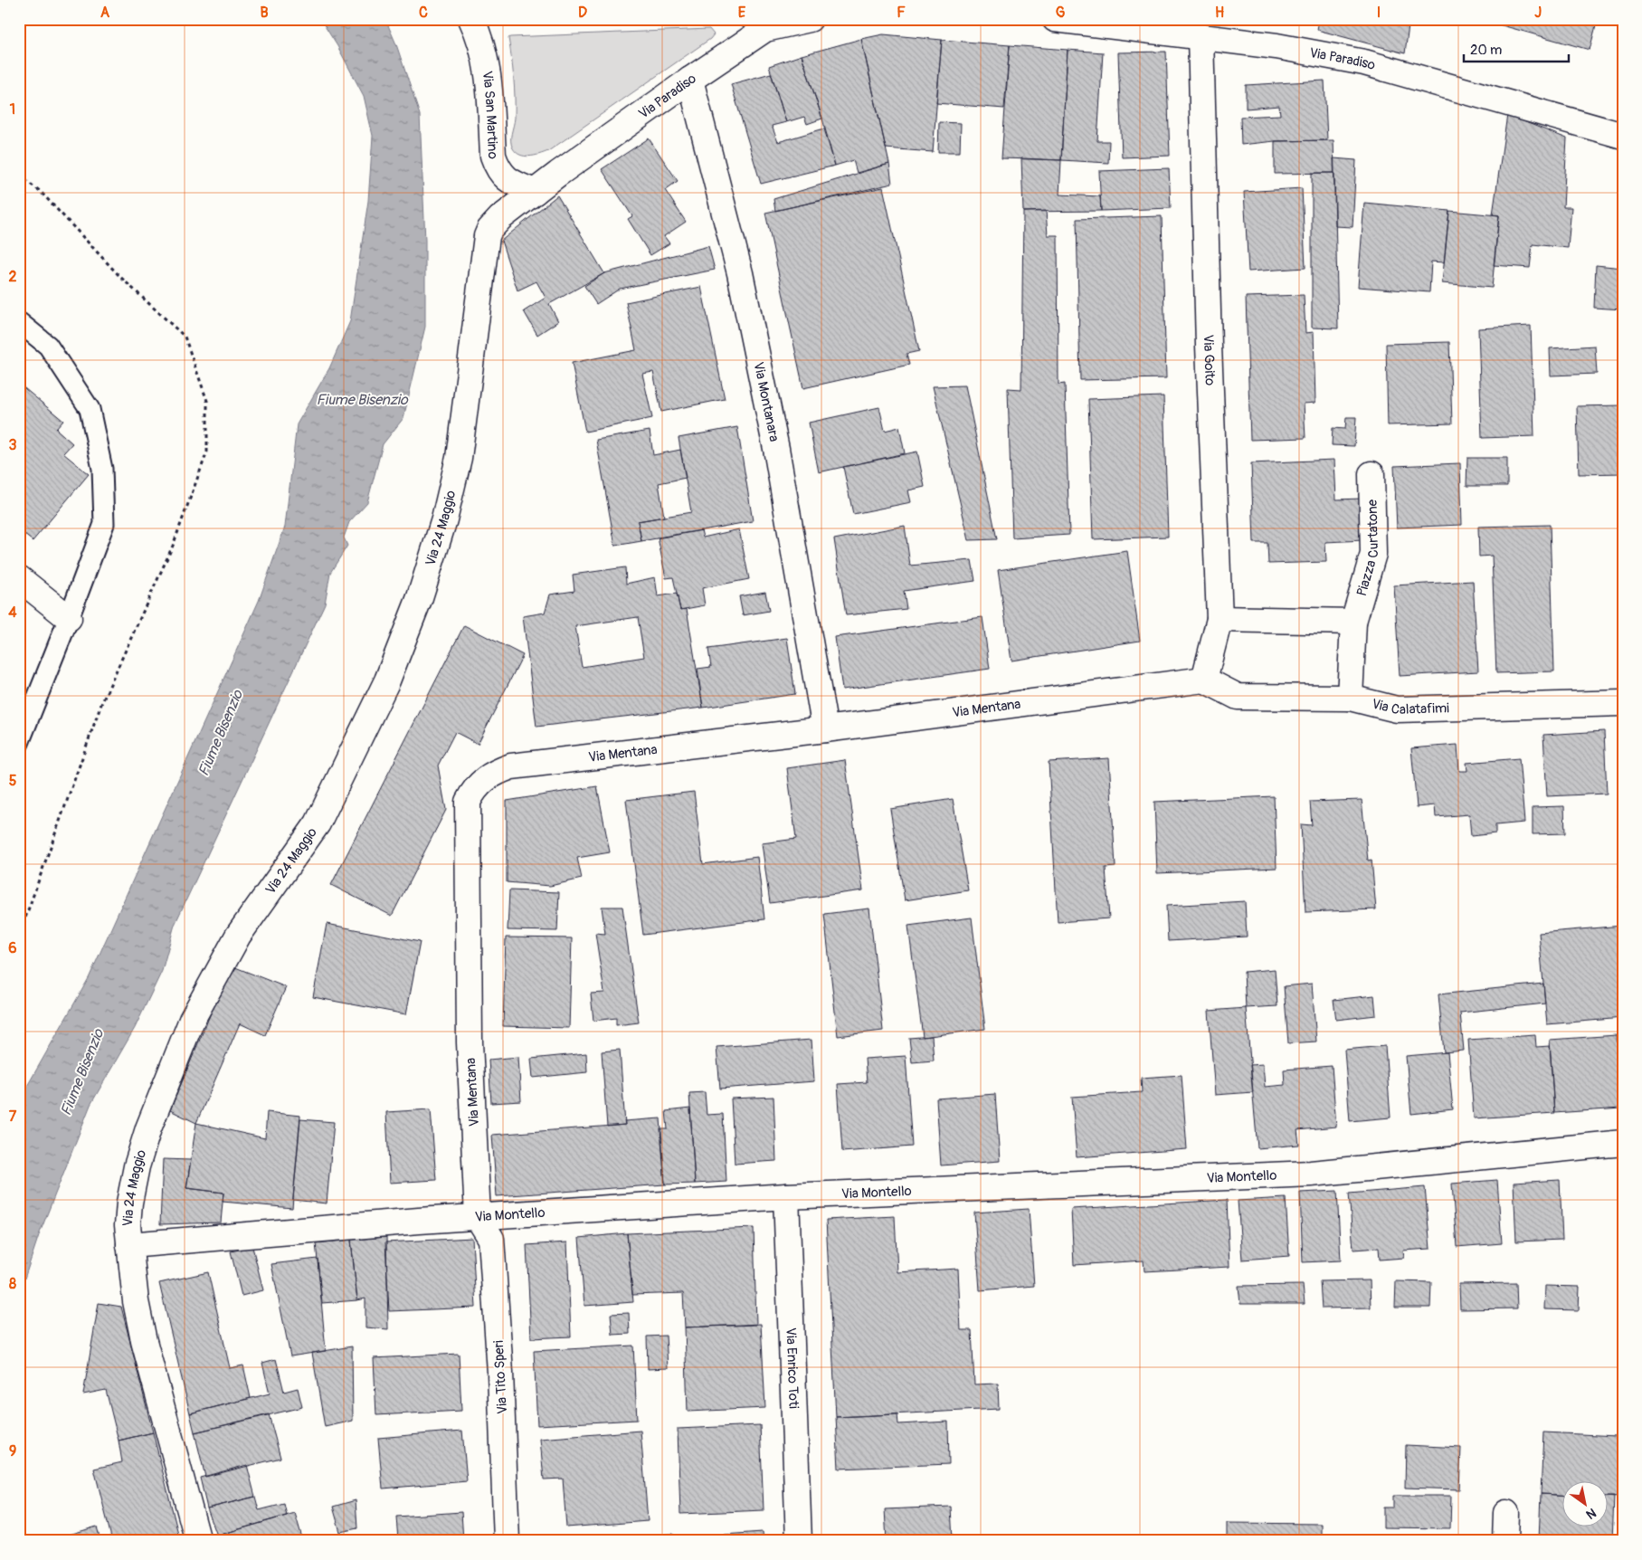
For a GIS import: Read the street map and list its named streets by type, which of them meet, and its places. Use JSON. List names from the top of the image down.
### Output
{
  "streets": {
    "street": [
      "Via Paradiso",
      "Via San Martino",
      "Via Goito",
      "Via Montanara",
      "Via 24 Maggio",
      "Piazza Curtatone",
      "Via Calatafimi",
      "Via Mentana",
      "Via Montello",
      "Via Enrico Toti",
      "Via Tito Speri"
    ]
  },
  "crossings": [
    ["Via Paradiso", "Via San Martino"],
    ["Via Paradiso", "Via Goito"],
    ["Via Paradiso", "Via Montanara"],
    ["Via Paradiso", "Via 24 Maggio"],
    ["Via San Martino", "Via 24 Maggio"],
    ["Via Goito", "Via Calatafimi"],
    ["Via Goito", "Via Mentana"],
    ["Via Montanara", "Via Mentana"],
    ["Via 24 Maggio", "Via Montello"],
    ["Piazza Curtatone", "Via Calatafimi"],
    ["Via Calatafimi", "Via Mentana"],
    ["Via Mentana", "Via Montello"],
    ["Via Mentana", "Via Tito Speri"],
    ["Via Montello", "Via Enrico Toti"],
    ["Via Montello", "Via Tito Speri"]
  ],
  "water": ["Fiume Bisenzio"],
  "scale_bar": "20 m",
  "north": "bottom right",
  "grid": {
    "columns": [
      "A",
      "B",
      "C",
      "D",
      "E",
      "F",
      "G",
      "H",
      "I",
      "J"
    ],
    "rows": [
      "1",
      "2",
      "3",
      "4",
      "5",
      "6",
      "7",
      "8",
      "9"
    ]
  }
}
